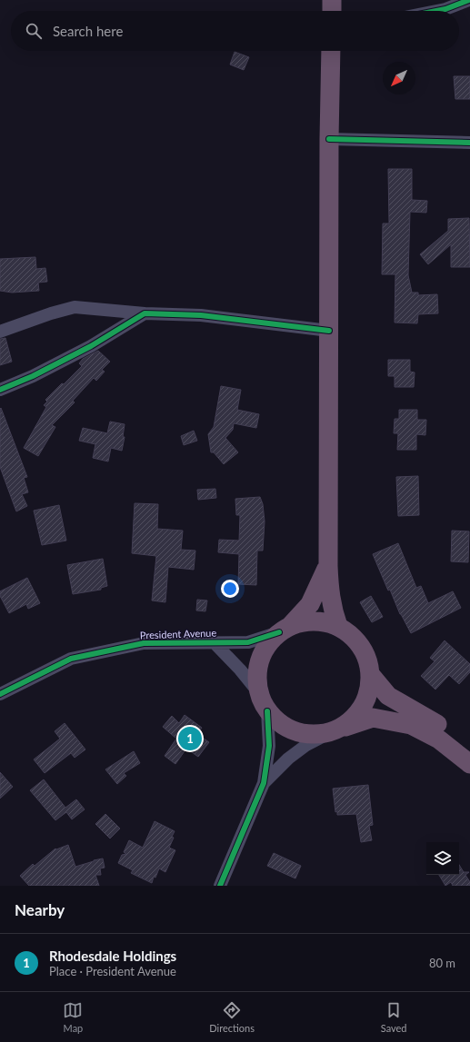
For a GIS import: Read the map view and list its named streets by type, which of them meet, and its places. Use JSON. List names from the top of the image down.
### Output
{
  "streets": {
    "street": ["President Avenue"]
  },
  "north": "bottom left",
  "page": {
    "search": "Search here",
    "pins": "1",
    "heading": "Nearby",
    "list": [
      {
        "mark": "1",
        "name": "Rhodesdale Holdings",
        "note": "Place · President Avenue",
        "value": "80 m"
      }
    ],
    "nav": ["Map", "Directions", "Saved"]
  }
}
